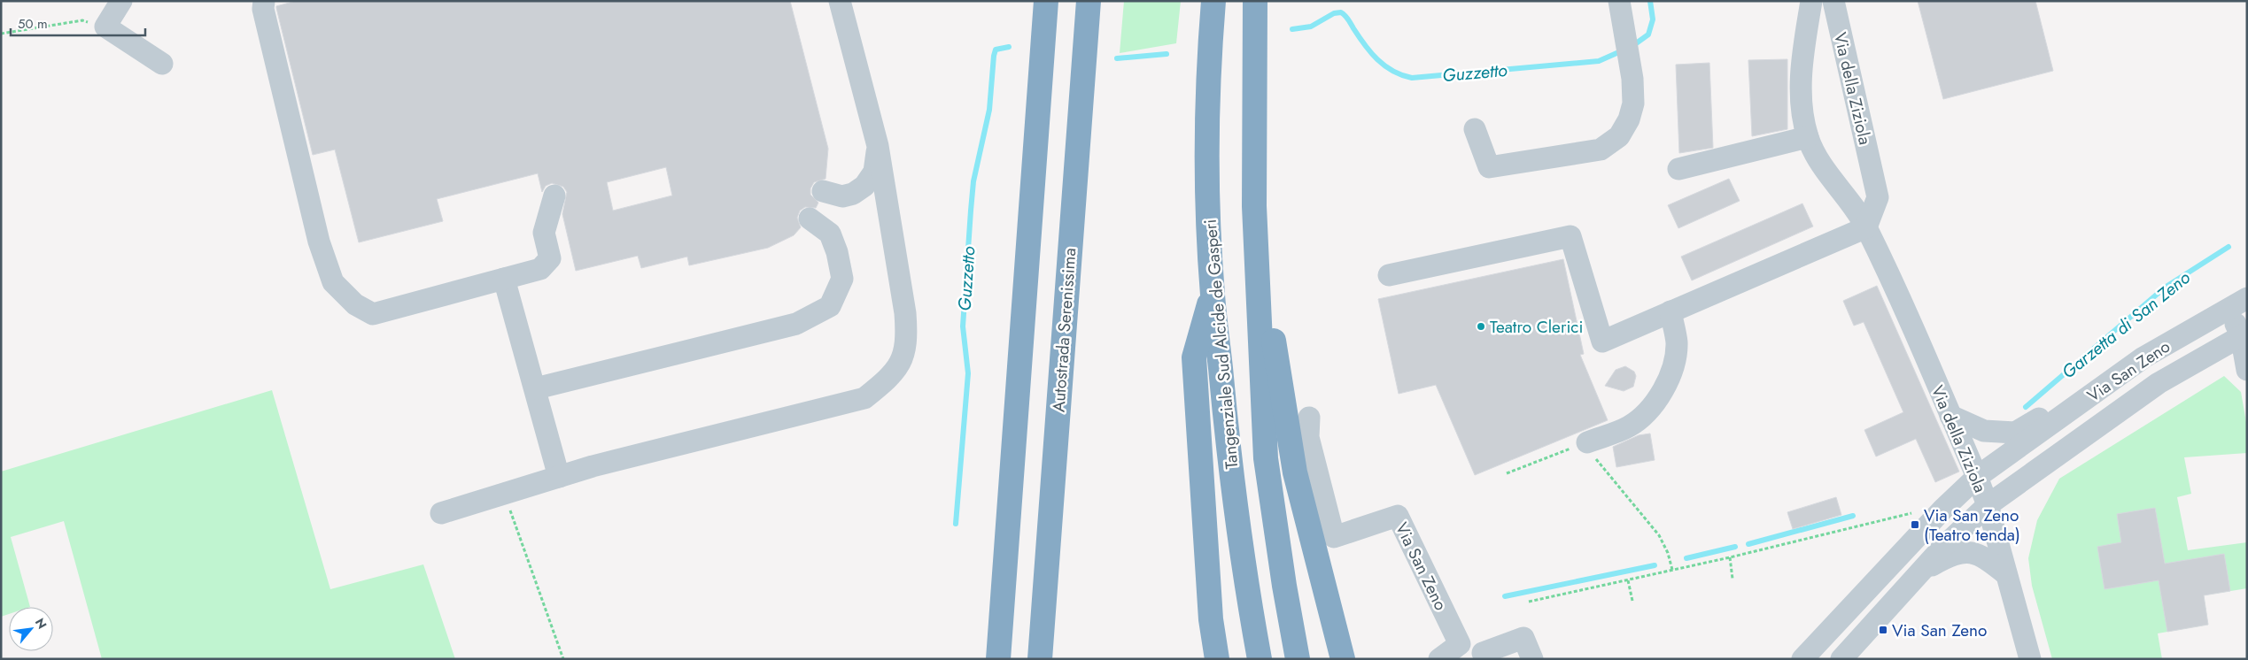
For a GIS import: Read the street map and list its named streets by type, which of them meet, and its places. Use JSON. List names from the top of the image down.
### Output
{
  "streets": {
    "highway": ["Autostrada Serenissima", "Tangenziale Sud Alcide de Gasperi"],
    "street": ["Via della Ziziola", "Via San Zeno"]
  },
  "crossings": [
    ["Via della Ziziola", "Via San Zeno"]
  ],
  "water": ["Guzzetto", "Garzetta di San Zeno"],
  "places": {
    "other": ["Teatro Clerici"],
    "transit": ["Via San Zeno (Teatro tenda)", "Via San Zeno"]
  },
  "scale_bar": "50 m",
  "north": "top right"
}
